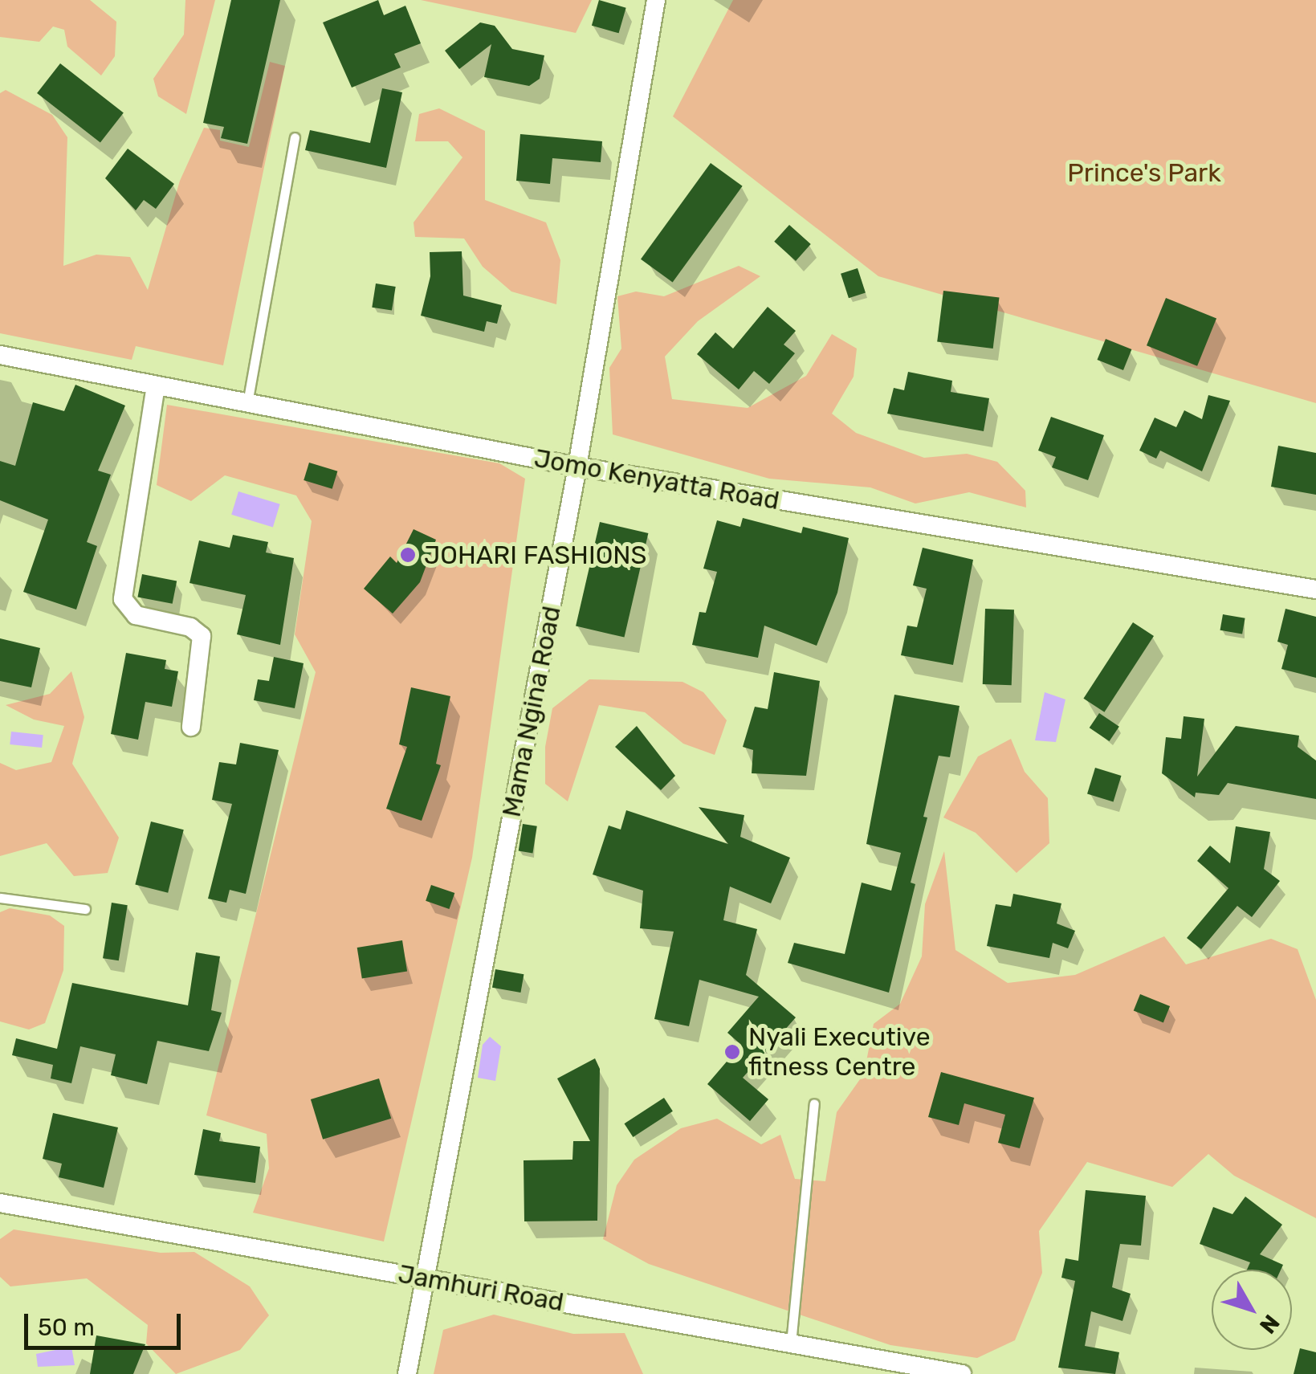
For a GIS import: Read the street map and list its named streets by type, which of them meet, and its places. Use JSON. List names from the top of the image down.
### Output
{
  "streets": {
    "street": ["Jomo Kenyatta Road", "Mama Ngina Road", "Jamhuri Road"]
  },
  "crossings": [
    ["Jomo Kenyatta Road", "Mama Ngina Road"],
    ["Mama Ngina Road", "Jamhuri Road"]
  ],
  "parks": ["Prince's Park"],
  "places": ["JOHARI FASHIONS", "Nyali Executive fitness Centre"],
  "scale_bar": "50 m",
  "north": "bottom right"
}
